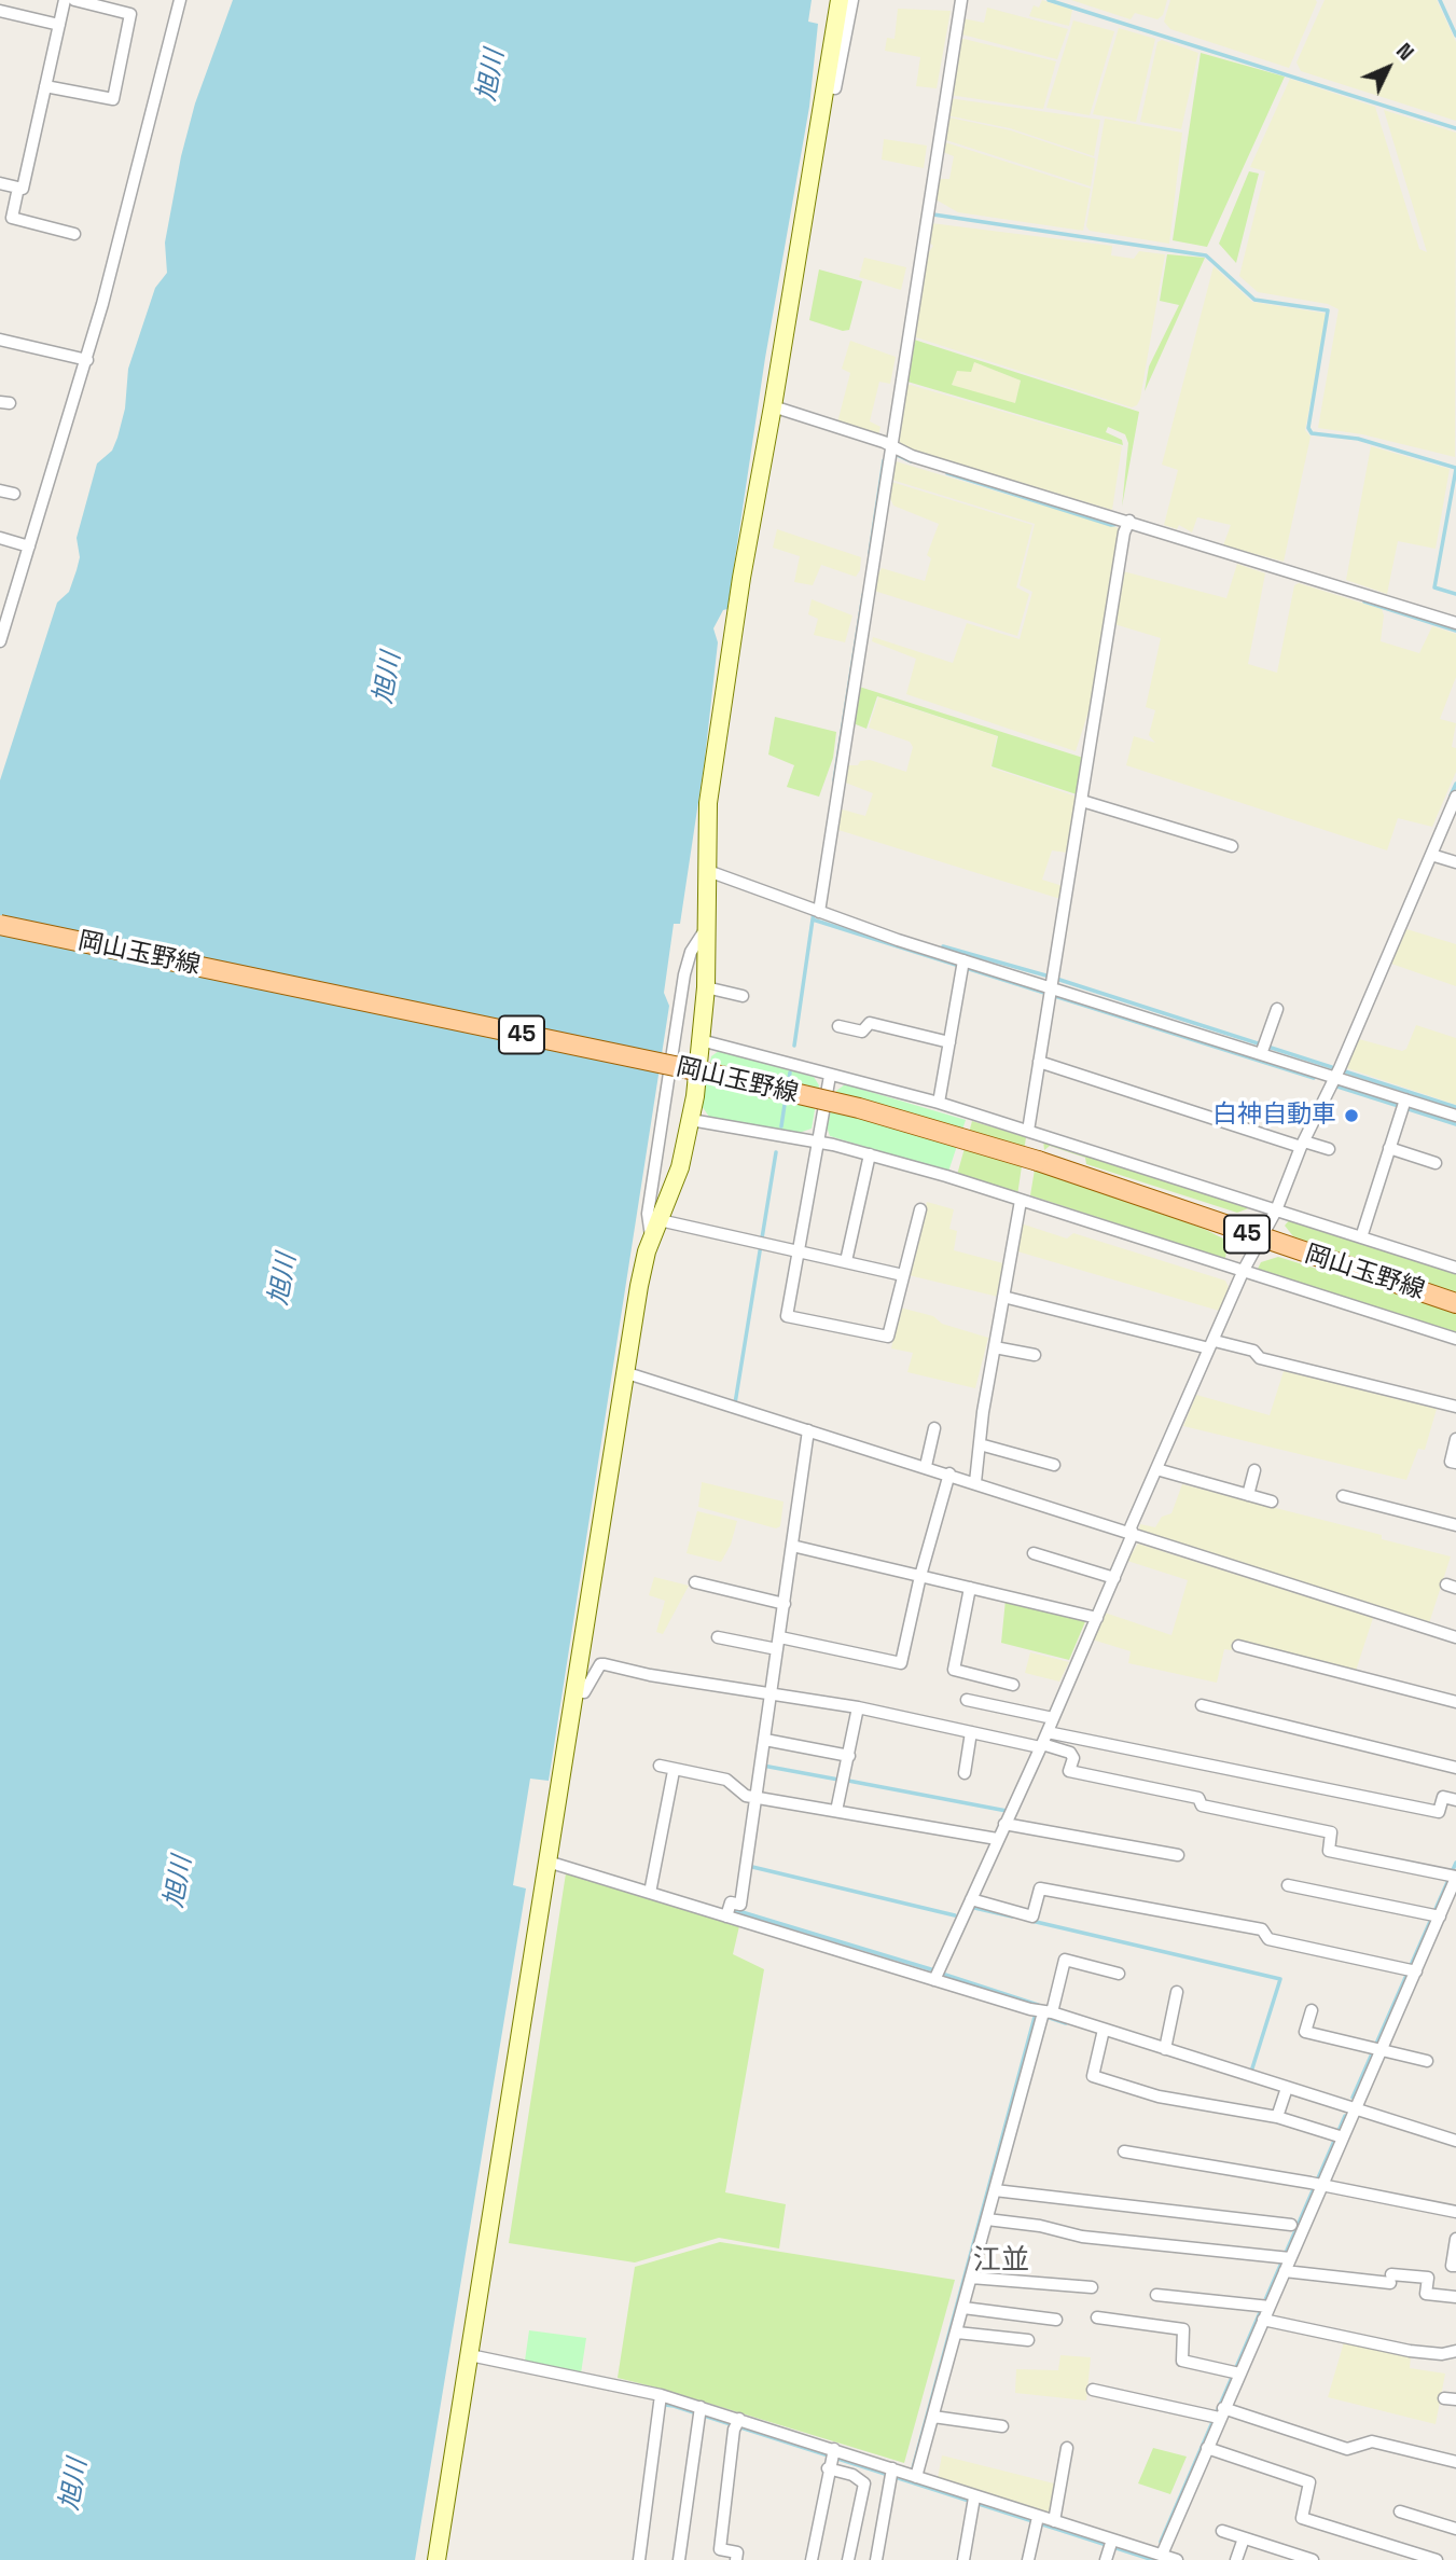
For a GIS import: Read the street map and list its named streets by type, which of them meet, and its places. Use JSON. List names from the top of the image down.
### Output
{
  "streets": {
    "main road": ["岡山玉野線", "45"]
  },
  "districts": ["江並"],
  "water": ["旭川"],
  "places": ["白神自動車"],
  "north": "top right"
}
